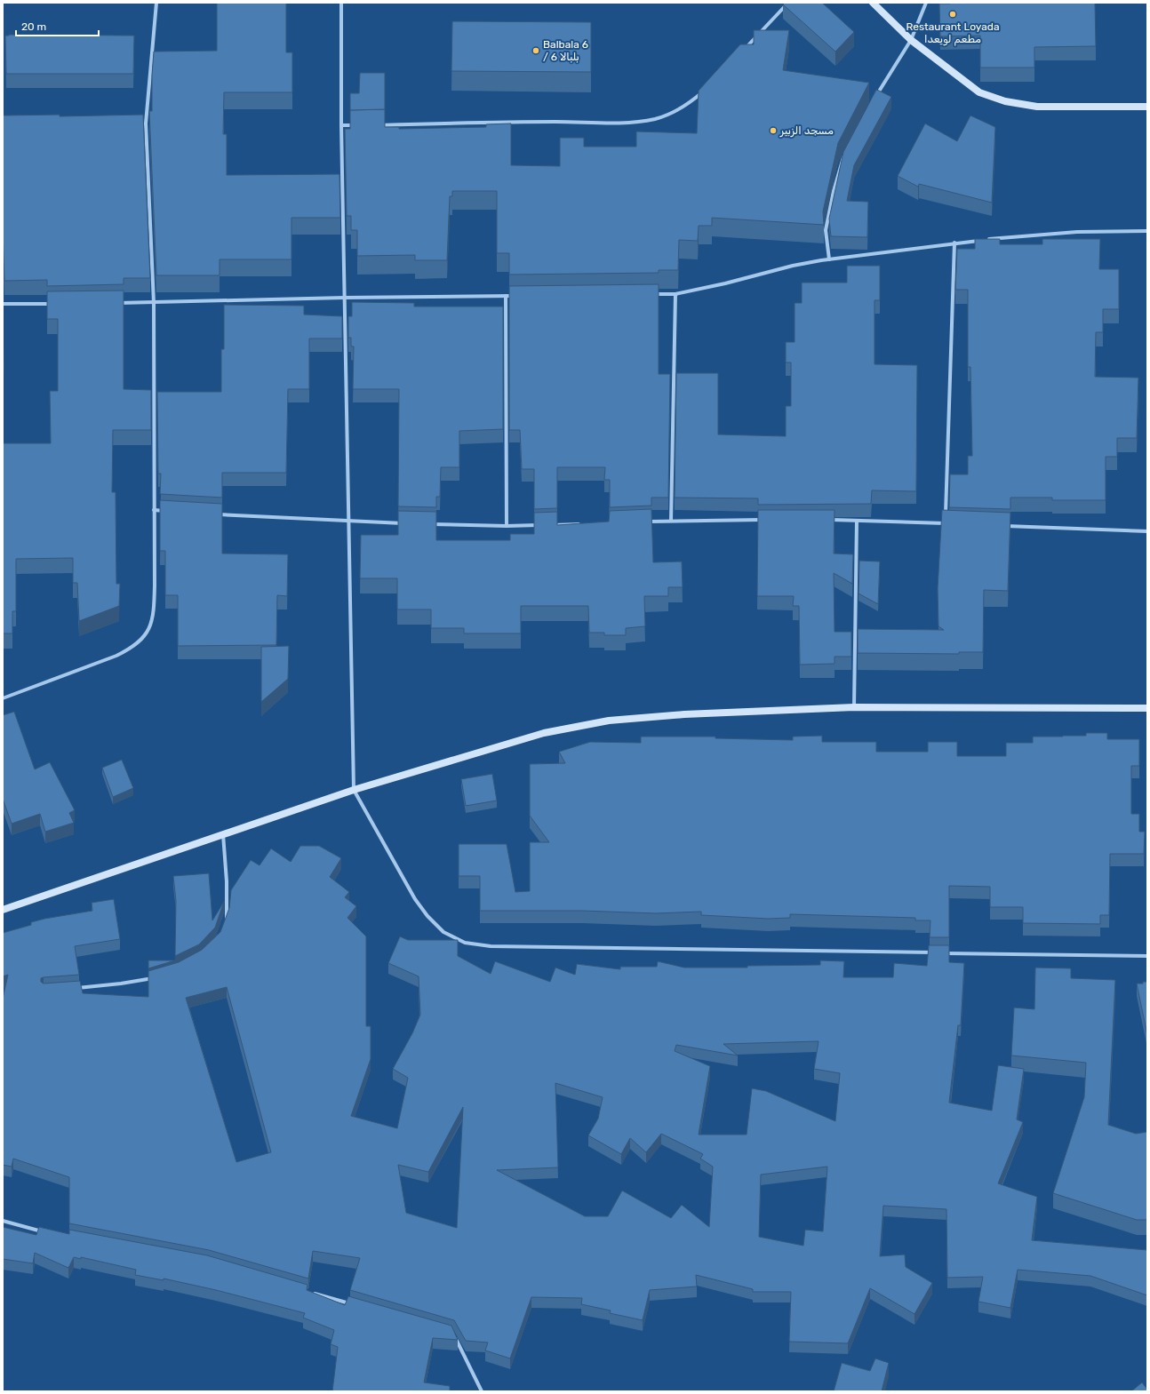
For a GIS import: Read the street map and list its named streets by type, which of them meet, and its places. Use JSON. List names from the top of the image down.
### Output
{
  "places": ["Restaurant Loyada مطعم لويعدا", "Balbala 6 / بلبالا 6", "مسجد الزبير"],
  "scale_bar": "20 m"
}
